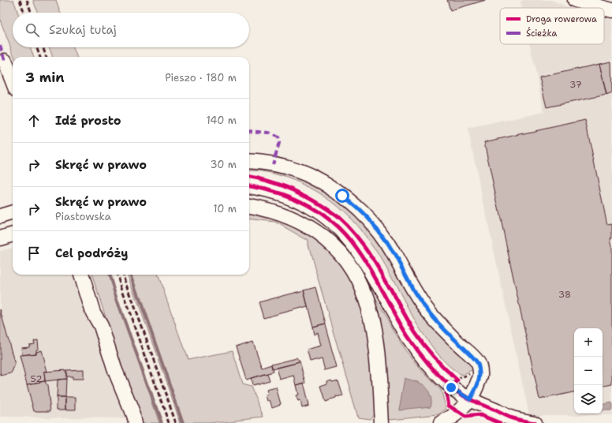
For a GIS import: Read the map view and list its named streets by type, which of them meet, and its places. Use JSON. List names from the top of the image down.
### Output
{
  "house_numbers": ["37", "38", "52"],
  "legend": ["Droga rowerowa", "Ścieżka"],
  "page": {
    "search": "Szukaj tutaj",
    "heading": ["3 min", "Pieszo · 180 m"],
    "list": [
      ["Idź prosto", "140 m"],
      ["Skręć w prawo", "30 m"],
      ["Skręć w prawo", "Piastowska", "10 m"],
      "Cel podróży"
    ],
    "map_buttons": ["+", "−"]
  }
}
